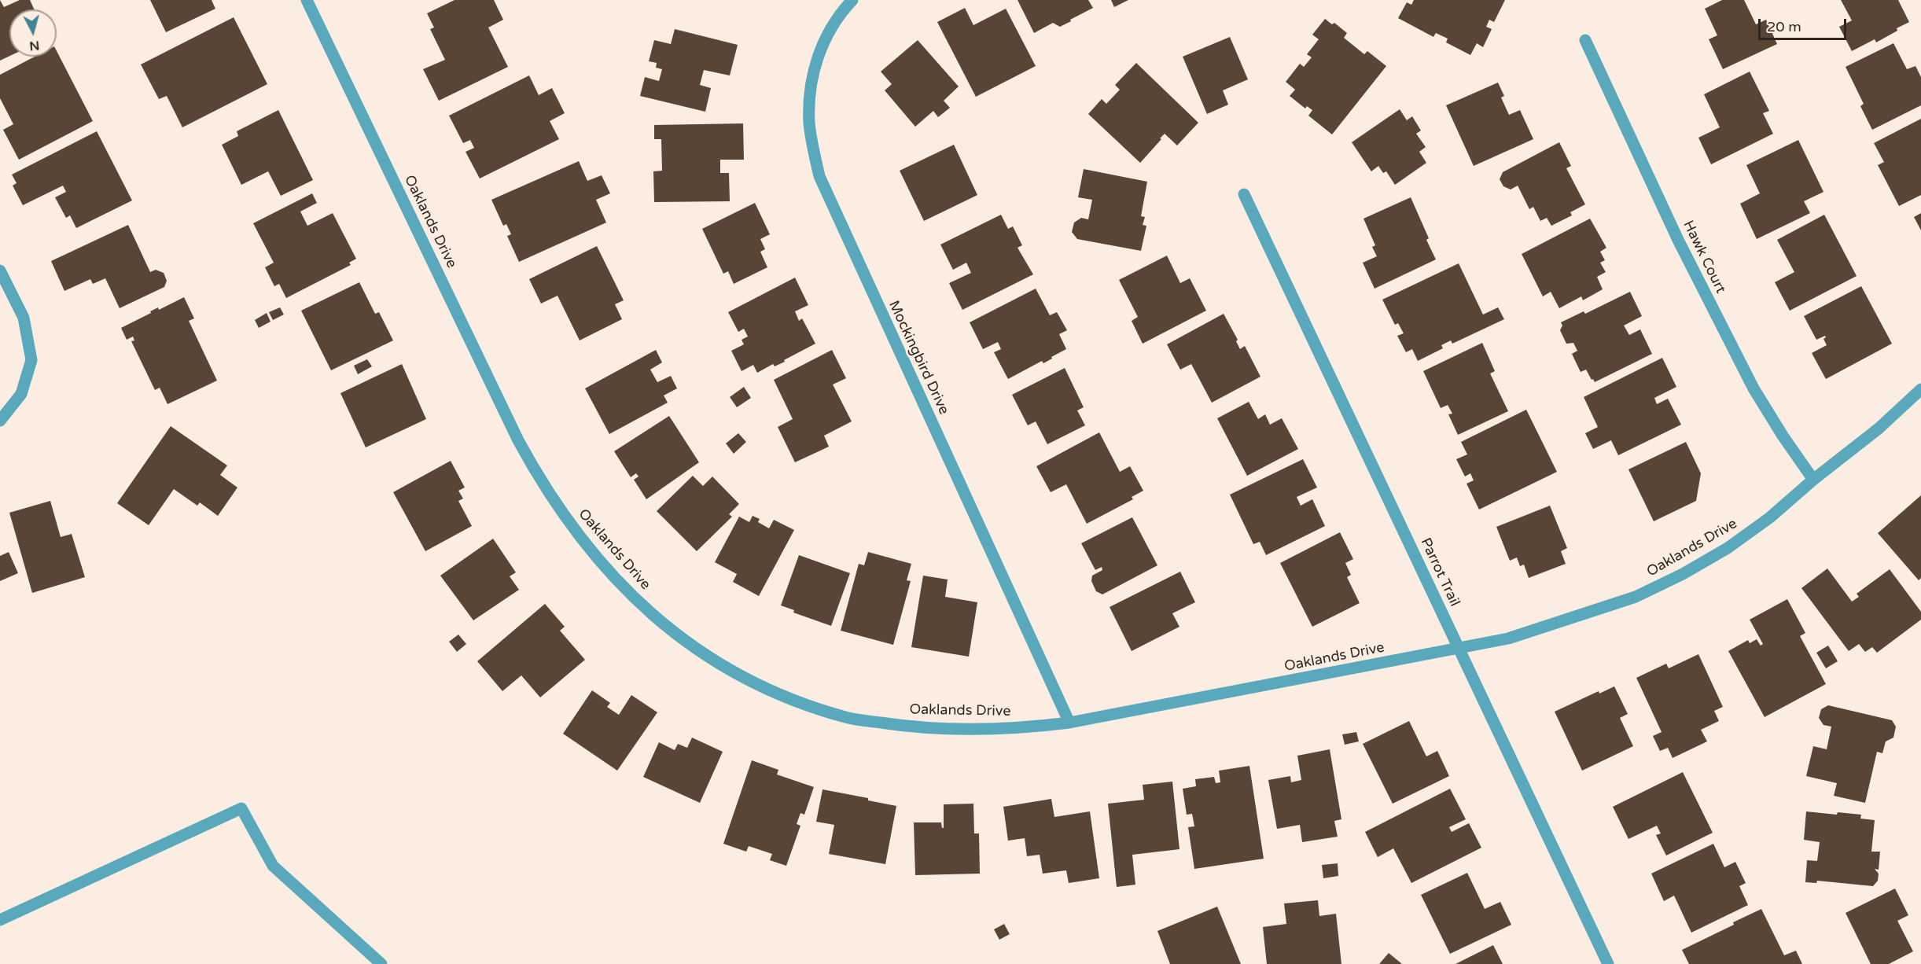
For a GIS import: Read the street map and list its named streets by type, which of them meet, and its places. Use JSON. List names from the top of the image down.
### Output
{
  "streets": {
    "street": [
      "Oaklands Drive",
      "Hawk Court",
      "Mockingbird Drive",
      "Parrot Trail"
    ]
  },
  "crossings": [
    ["Oaklands Drive", "Hawk Court"],
    ["Oaklands Drive", "Mockingbird Drive"],
    ["Oaklands Drive", "Parrot Trail"]
  ],
  "scale_bar": "20 m",
  "north": "bottom"
}
